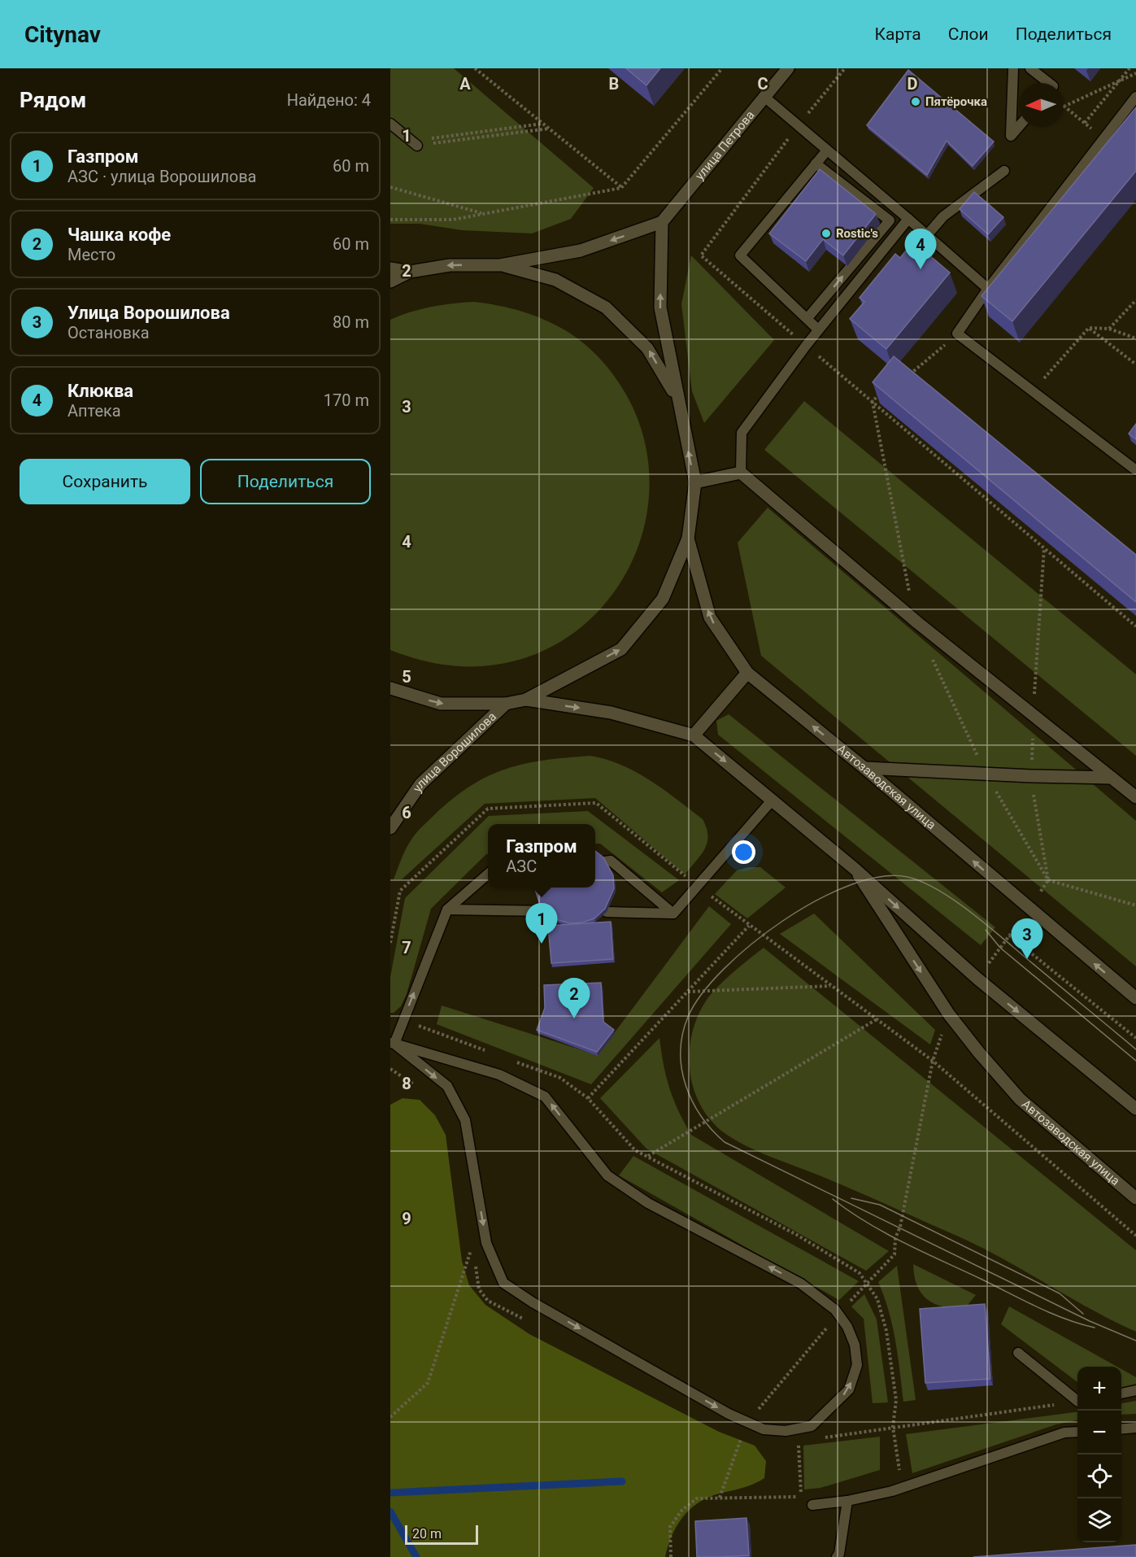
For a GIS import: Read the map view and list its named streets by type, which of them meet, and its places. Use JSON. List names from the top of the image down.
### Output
{
  "streets": {
    "main road": ["улица Петрова", "улица Ворошилова", "Автозаводская улица"]
  },
  "places": ["Пятёрочка", "Rostic's"],
  "scale_bar": "20 m",
  "north": "left",
  "page": {
    "header": "Citynav",
    "nav": ["Карта", "Слои", "Поделиться"],
    "heading": ["Рядом", "Найдено: 4"],
    "list": [
      {
        "mark": "1",
        "name": "Газпром",
        "note": "АЗС · улица Ворошилова",
        "value": "60 m"
      },
      {
        "mark": "2",
        "name": "Чашка кофе",
        "note": "Место",
        "value": "60 m"
      },
      {
        "mark": "3",
        "name": "Улица Ворошилова",
        "note": "Остановка",
        "value": "80 m"
      },
      {
        "mark": "4",
        "name": "Клюква",
        "note": "Аптека",
        "value": "170 m"
      }
    ],
    "pins": [
      "4",
      "1",
      "3",
      "2"
    ],
    "buttons": ["Сохранить", "Поделиться"],
    "popup": ["Газпром", "АЗС"],
    "map_buttons": ["+", "−"],
    "scale": "20 m"
  },
  "grid": {
    "columns": [
      "A",
      "B",
      "C",
      "D"
    ],
    "rows": [
      "1",
      "2",
      "3",
      "4",
      "5",
      "6",
      "7",
      "8",
      "9"
    ]
  }
}
